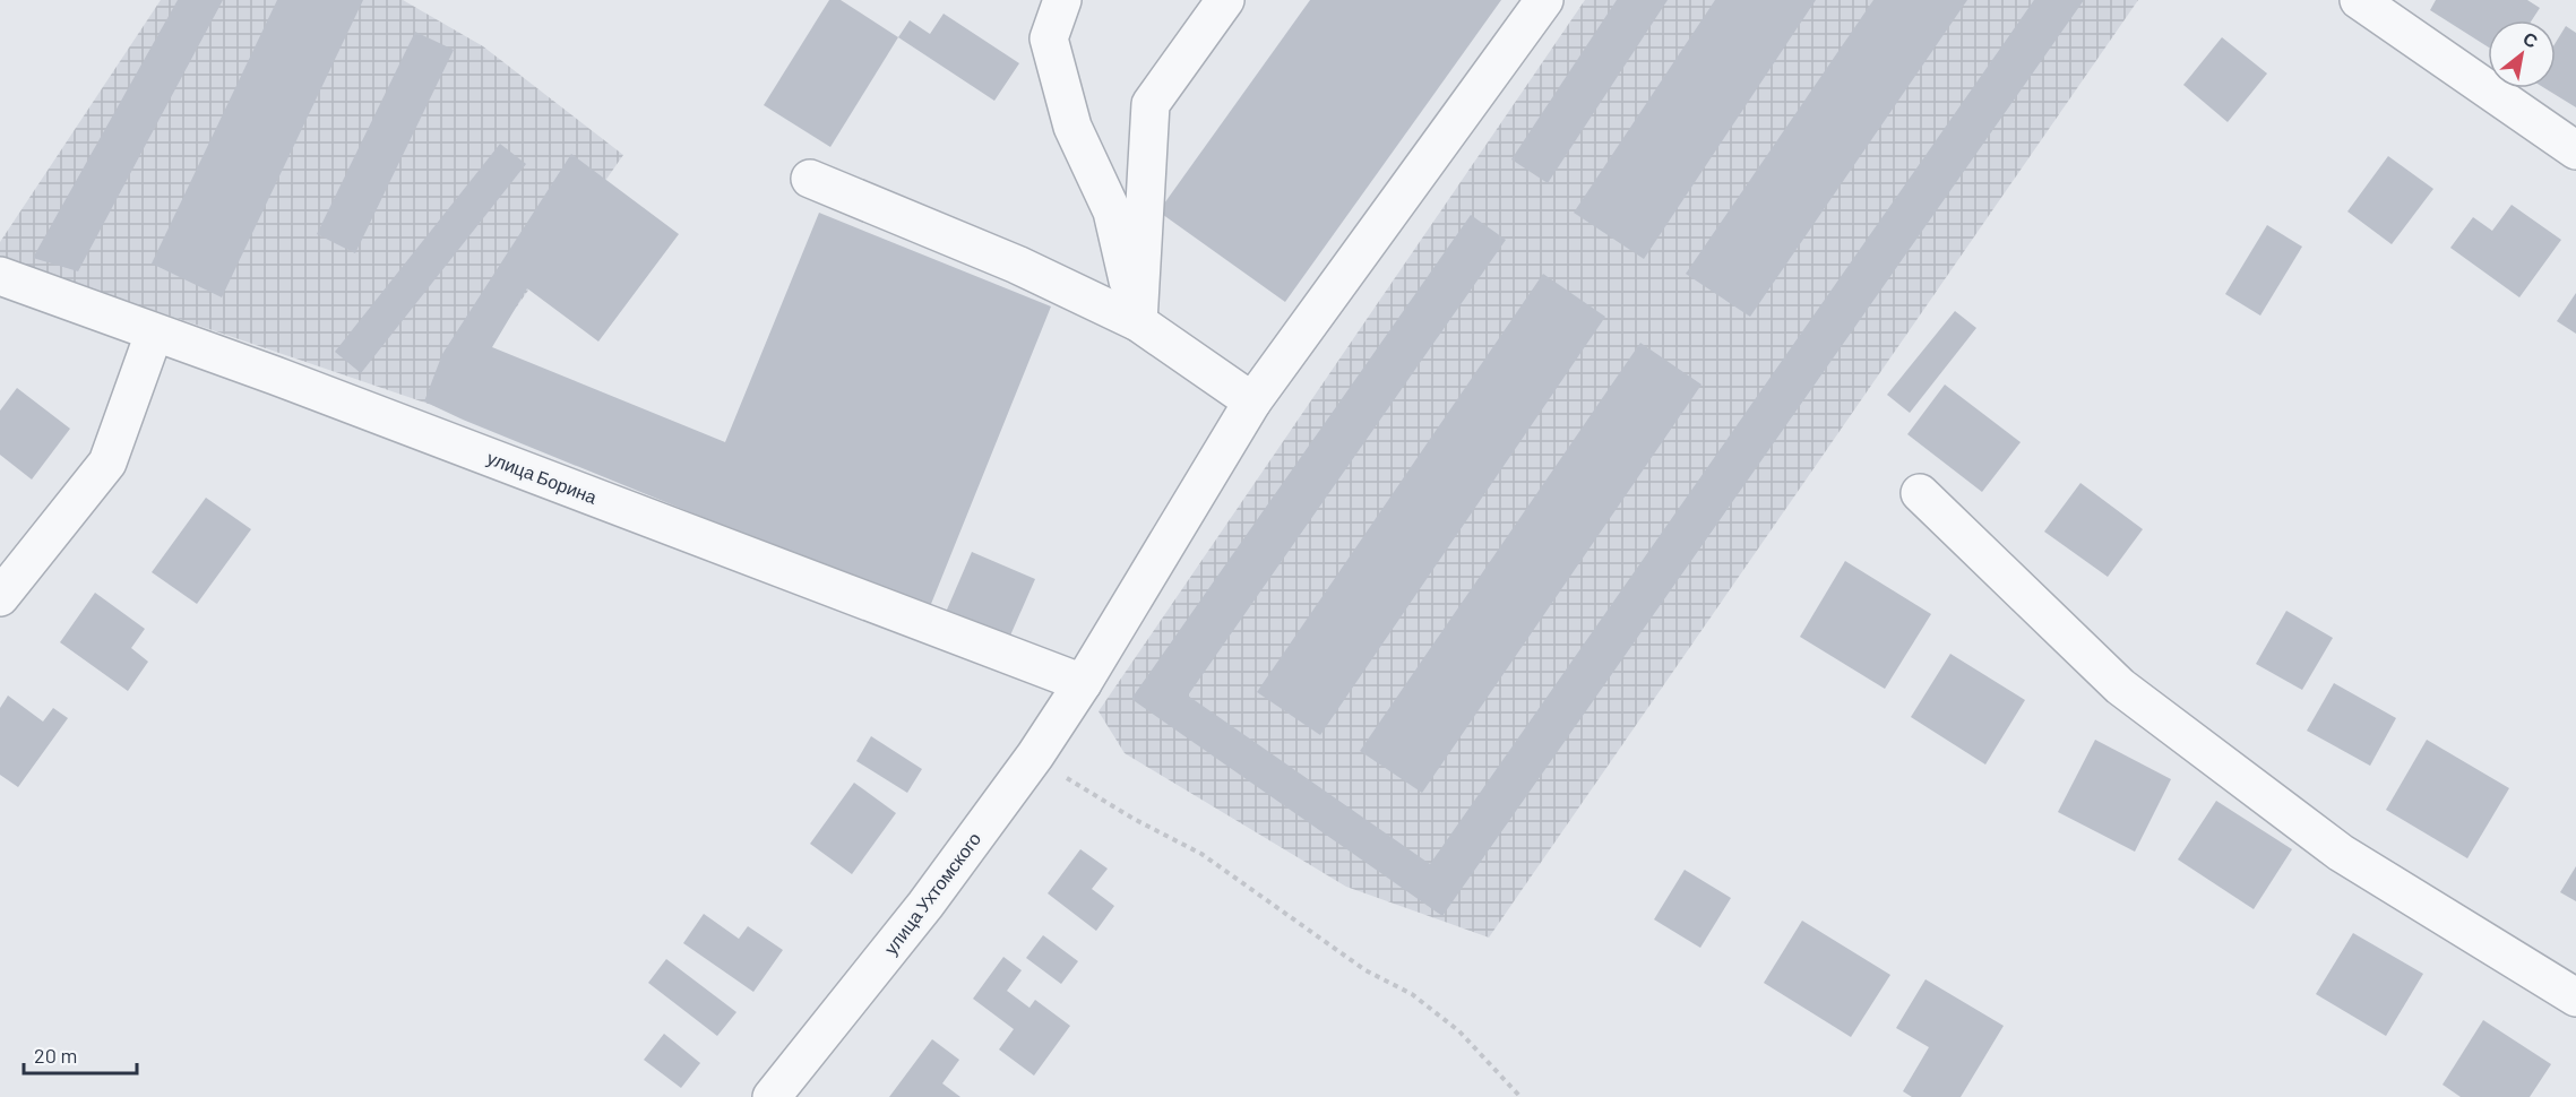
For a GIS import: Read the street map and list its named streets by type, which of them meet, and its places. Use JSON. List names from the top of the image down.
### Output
{
  "streets": {
    "street": ["улица Борина", "улица Ухтомского"]
  },
  "crossings": [
    ["улица Борина", "улица Ухтомского"]
  ],
  "scale_bar": "20 m",
  "north": "top right"
}
